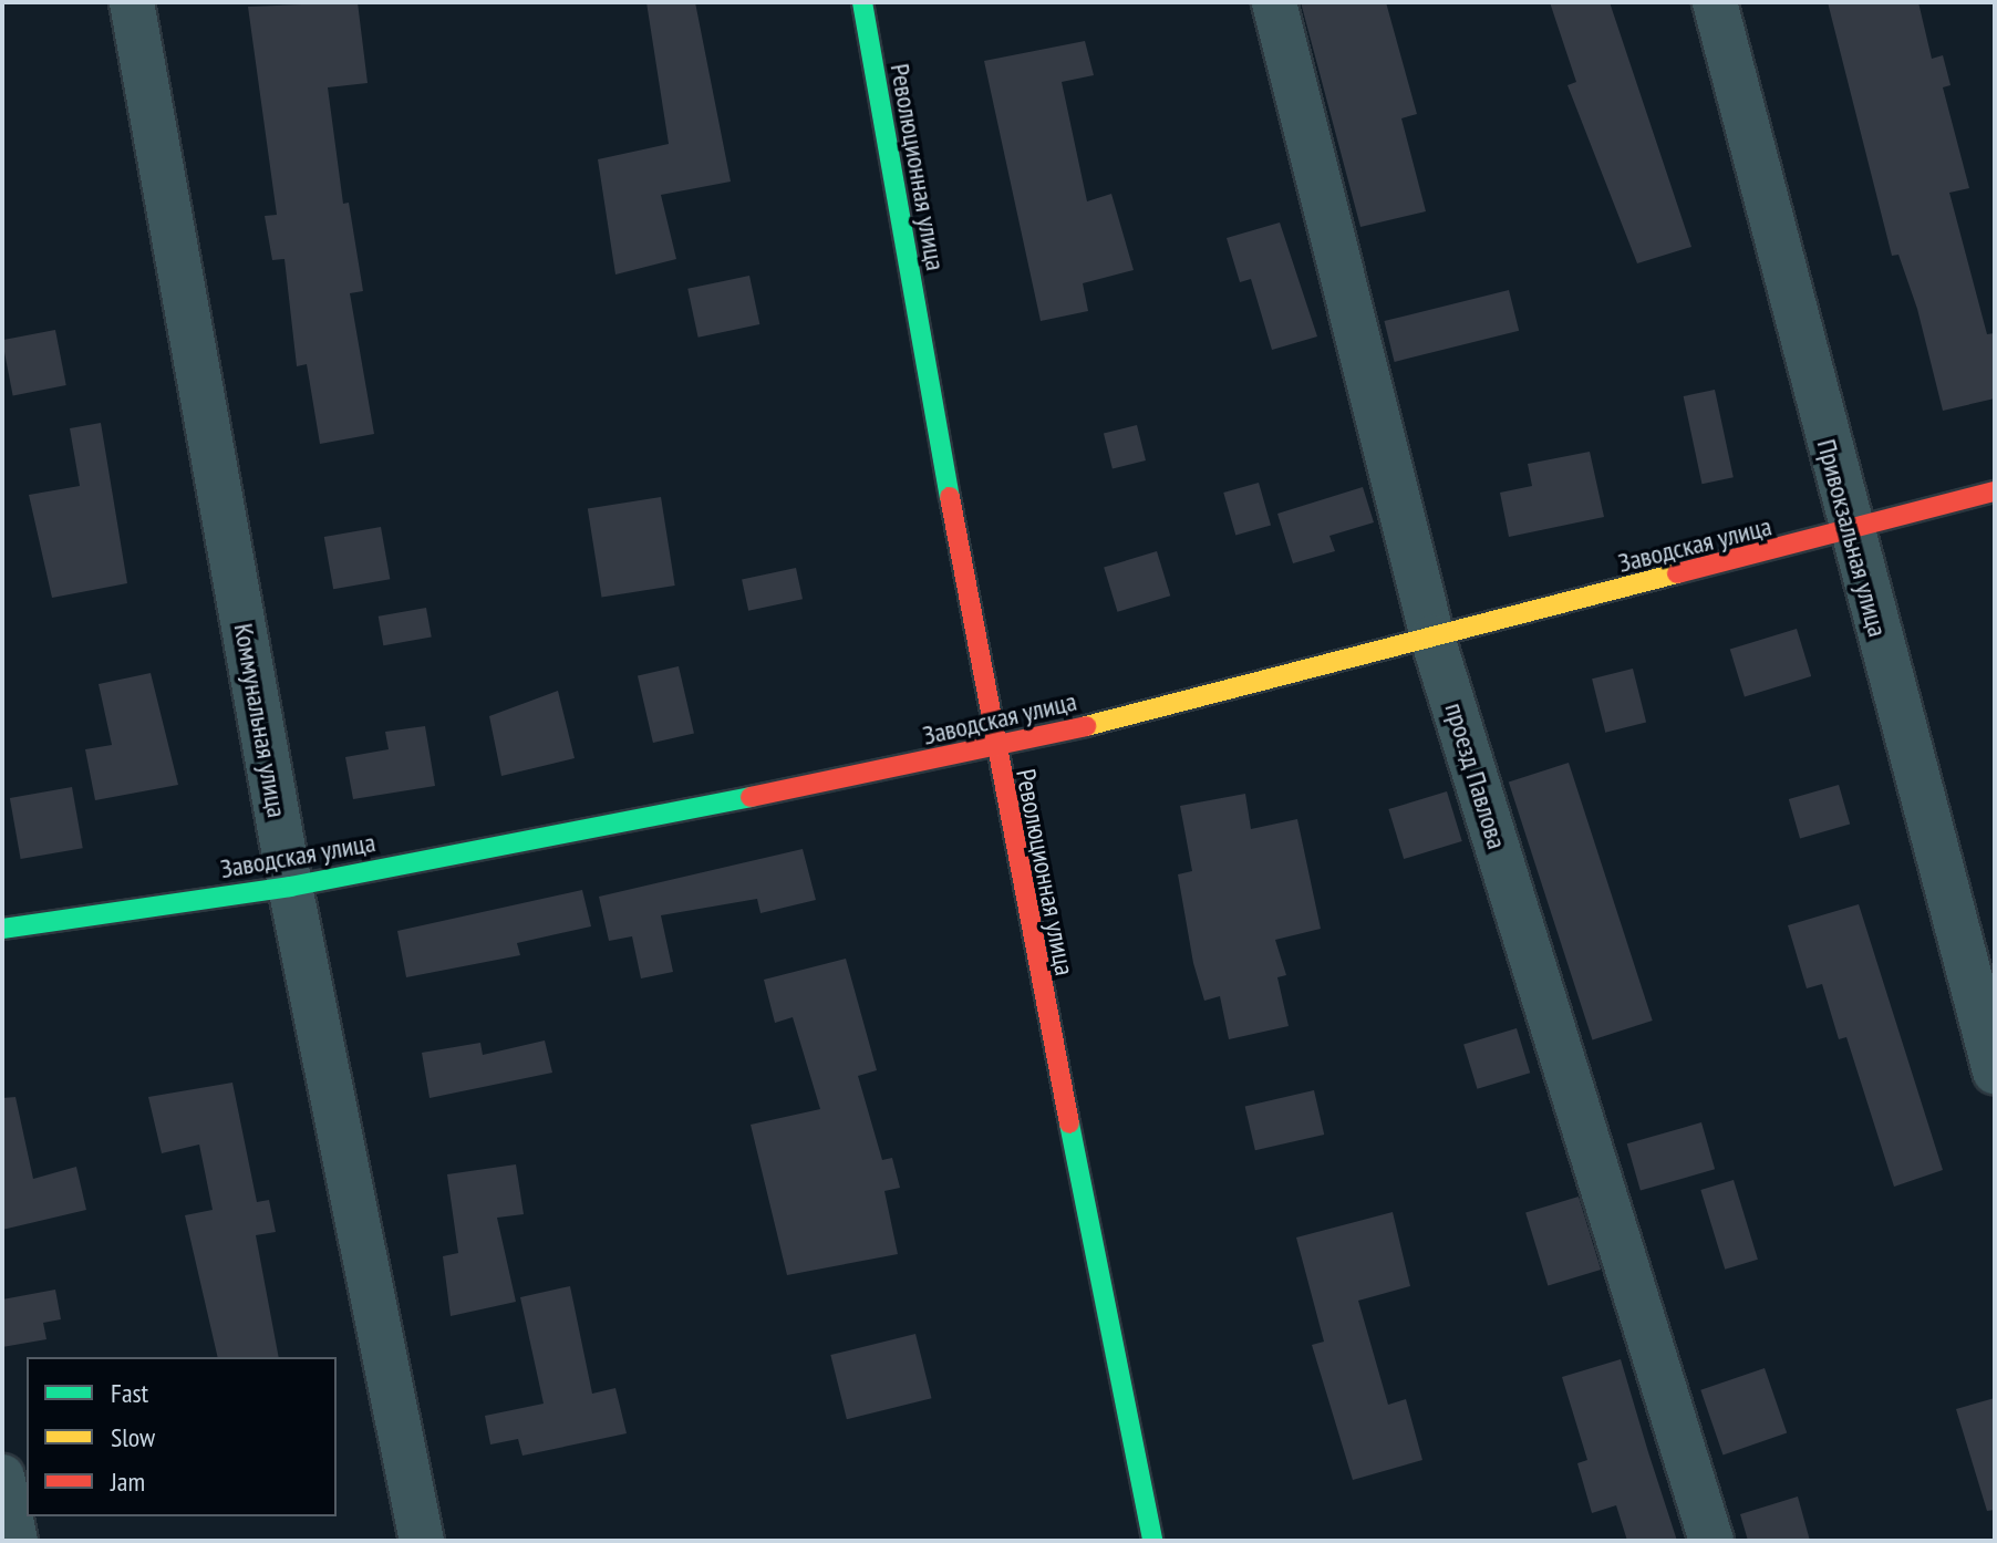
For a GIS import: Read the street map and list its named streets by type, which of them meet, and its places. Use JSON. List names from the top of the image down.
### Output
{
  "streets": {
    "street": [
      "Революционная улица",
      "Привокзальная улица",
      "Заводская улица",
      "Коммунальная улица",
      "проезд Павлова"
    ]
  },
  "crossings": [
    ["Революционная улица", "Заводская улица"],
    ["Привокзальная улица", "Заводская улица"],
    ["Заводская улица", "Коммунальная улица"],
    ["Заводская улица", "проезд Павлова"]
  ],
  "legend": ["Fast", "Slow", "Jam"]
}
